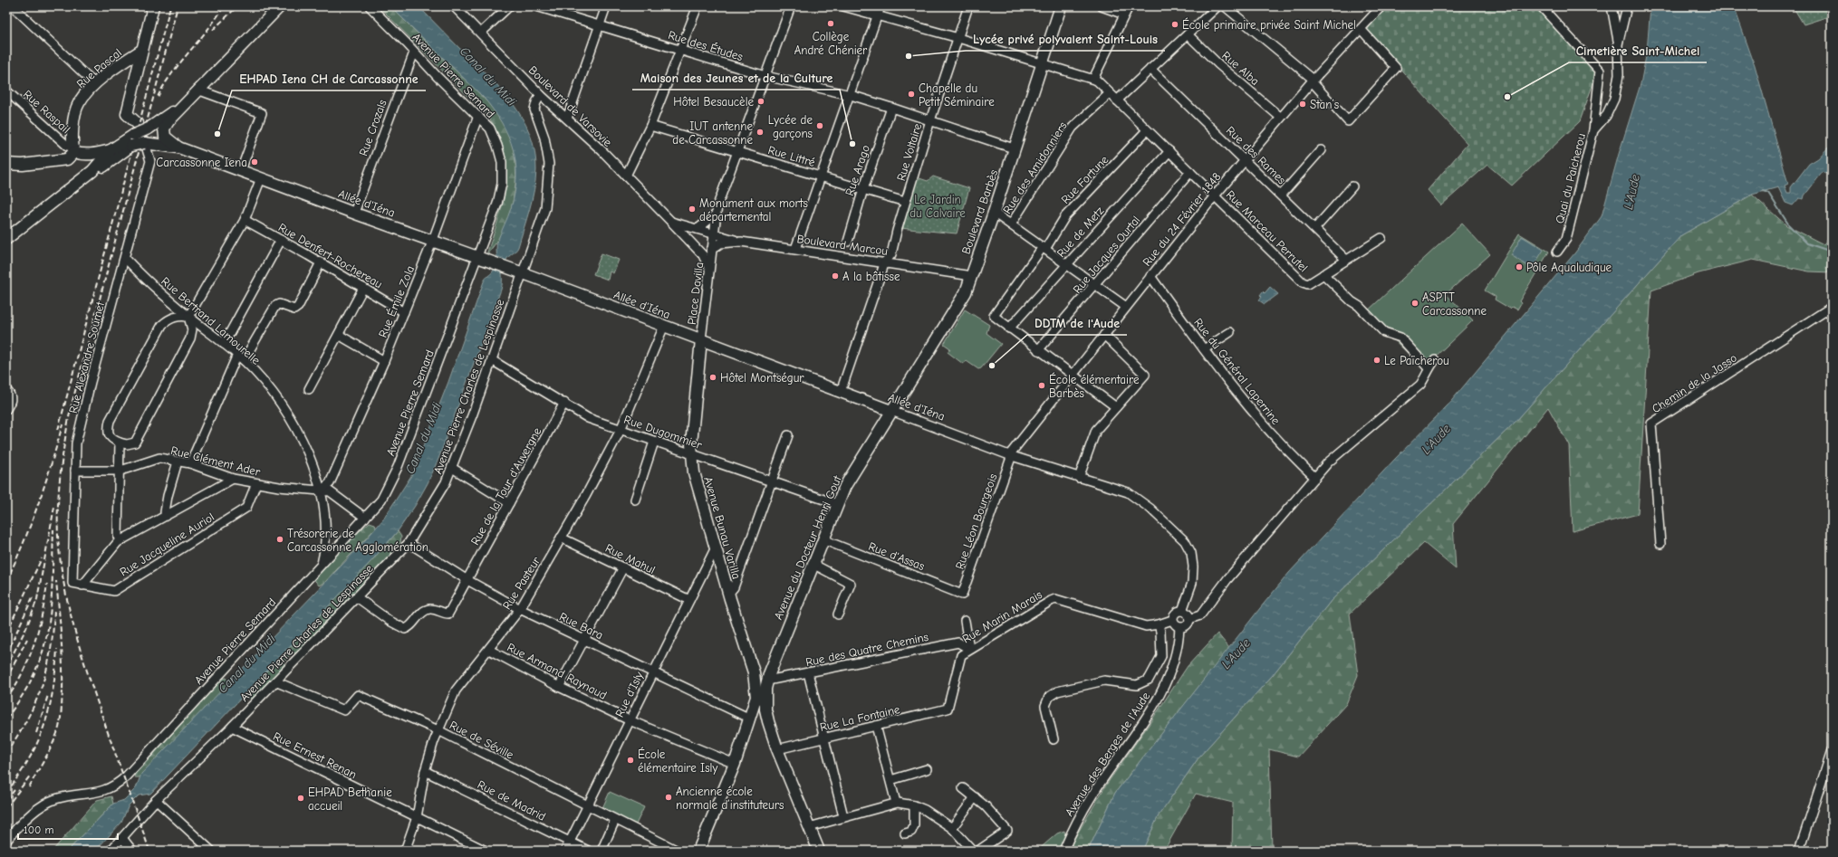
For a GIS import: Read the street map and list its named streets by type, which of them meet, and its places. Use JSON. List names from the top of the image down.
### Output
{
  "streets": {
    "main road": [
      "Rue Pascal",
      "Allée d'Iéna",
      "Boulevard Barbès",
      "Avenue Bunau Varilla",
      "Avenue du Docteur Henri Gout"
    ],
    "street": [
      "Rue des Études",
      "Rue Alba",
      "Avenue Pierre Semard",
      "Boulevard de Varsovie",
      "Rue Raspail",
      "Rue Crozals",
      "Rue Voltaire",
      "Rue des Rames",
      "Rue Littré",
      "Rue des Amidonniers",
      "Rue Arago",
      "Quai du Paicherou",
      "Rue Fortune",
      "Rue du 24 Février 1848",
      "Rue Marceau Perrutel",
      "Rue de Metz",
      "Boulevard Marcou",
      "Rue Jacques Ourtal",
      "Rue Denfert-Rochereau",
      "Place Davilla",
      "Rue Émile Zola",
      "Rue Bertrand Lamourelle",
      "Rue Alexandre Soumet",
      "Rue du Général Laperrine",
      "Chemin de la Jasso",
      "Avenue Pierre Charles de Lespinasse",
      "Rue Dugommier",
      "Rue Clément Ader",
      "Rue de la Tour d'Auvergne",
      "Rue Léon Bourgeois",
      "Rue Jacqueline Auriol",
      "Rue d'Assas",
      "Rue Mahul",
      "Rue Pasteur",
      "Rue Marin Marais",
      "Rue Bara",
      "Rue des Quatre Chemins",
      "Rue Armand Raynaud",
      "Rue d'Isly",
      "Rue La Fontaine",
      "Rue de Séville",
      "Avenue des Berges de l'Aude",
      "Rue Ernest Renan",
      "Rue de Madrid"
    ]
  },
  "crossings": [
    ["Rue des Études", "Rue Voltaire"],
    ["Rue des Études", "Rue Arago"],
    ["Rue des Études", "Boulevard Barbès"],
    ["Rue des Études", "Place Davilla"],
    ["Rue Pascal", "Rue Raspail"],
    ["Rue Alba", "Rue du 24 Février 1848"],
    ["Avenue Pierre Semard", "Rue Crozals"],
    ["Avenue Pierre Semard", "Allée d'Iéna"],
    ["Avenue Pierre Semard", "Rue Émile Zola"],
    ["Avenue Pierre Semard", "Rue Bertrand Lamourelle"],
    ["Avenue Pierre Semard", "Rue Clément Ader"],
    ["Boulevard de Varsovie", "Boulevard Marcou"],
    ["Boulevard de Varsovie", "Place Davilla"],
    ["Boulevard de Varsovie", "Avenue Pierre Charles de Lespinasse"],
    ["Rue Crozals", "Allée d'Iéna"],
    ["Rue Voltaire", "Rue Littré"],
    ["Rue Voltaire", "Allée d'Iéna"],
    ["Rue Voltaire", "Rue Marceau Perrutel"],
    ["Rue Voltaire", "Boulevard Marcou"],
    ["Rue des Rames", "Rue du 24 Février 1848"],
    ["Rue des Rames", "Rue Marceau Perrutel"],
    ["Rue Littré", "Rue Arago"],
    ["Rue Littré", "Place Davilla"],
    ["Rue des Amidonniers", "Rue Marceau Perrutel"],
    ["Rue Fortune", "Rue Marceau Perrutel"],
    ["Rue Fortune", "Rue de Metz"],
    ["Allée d'Iéna", "Boulevard Barbès"],
    ["Allée d'Iéna", "Rue du 24 Février 1848"],
    ["Allée d'Iéna", "Place Davilla"],
    ["Allée d'Iéna", "Rue Émile Zola"],
    ["Allée d'Iéna", "Avenue Pierre Charles de Lespinasse"],
    ["Allée d'Iéna", "Rue Léon Bourgeois"],
    ["Allée d'Iéna", "Avenue Bunau Varilla"],
    ["Allée d'Iéna", "Avenue du Docteur Henri Gout"],
    ["Allée d'Iéna", "Rue Pasteur"],
    ["Allée d'Iéna", "Rue Marin Marais"],
    ["Allée d'Iéna", "Avenue des Berges de l'Aude"],
    ["Boulevard Barbès", "Rue Marceau Perrutel"],
    ["Boulevard Barbès", "Boulevard Marcou"],
    ["Boulevard Barbès", "Avenue du Docteur Henri Gout"],
    ["Rue du 24 Février 1848", "Rue Marceau Perrutel"],
    ["Rue du 24 Février 1848", "Rue du Général Laperrine"],
    ["Rue du 24 Février 1848", "Rue Léon Bourgeois"],
    ["Rue Marceau Perrutel", "Rue de Metz"],
    ["Rue Marceau Perrutel", "Rue Jacques Ourtal"],
    ["Boulevard Marcou", "Place Davilla"],
    ["Rue Denfert-Rochereau", "Rue Émile Zola"],
    ["Place Davilla", "Avenue Bunau Varilla"],
    ["Rue Émile Zola", "Rue Bertrand Lamourelle"],
    ["Rue Émile Zola", "Rue Clément Ader"],
    ["Rue Bertrand Lamourelle", "Rue Alexandre Soumet"],
    ["Rue Bertrand Lamourelle", "Rue Clément Ader"],
    ["Rue Alexandre Soumet", "Rue Clément Ader"],
    ["Rue Alexandre Soumet", "Rue Jacqueline Auriol"],
    ["Avenue Pierre Charles de Lespinasse", "Rue Dugommier"],
    ["Avenue Pierre Charles de Lespinasse", "Rue de la Tour d'Auvergne"],
    ["Avenue Pierre Charles de Lespinasse", "Rue Bara"],
    ["Avenue Pierre Charles de Lespinasse", "Rue de Séville"],
    ["Avenue Pierre Charles de Lespinasse", "Rue Ernest Renan"],
    ["Rue Dugommier", "Rue de la Tour d'Auvergne"],
    ["Rue Dugommier", "Avenue Bunau Varilla"],
    ["Rue Dugommier", "Avenue du Docteur Henri Gout"],
    ["Rue Dugommier", "Rue Pasteur"],
    ["Rue Clément Ader", "Rue Jacqueline Auriol"],
    ["Rue de la Tour d'Auvergne", "Rue Bara"],
    ["Rue Léon Bourgeois", "Rue d'Assas"],
    ["Avenue Bunau Varilla", "Avenue du Docteur Henri Gout"],
    ["Avenue Bunau Varilla", "Rue Bara"],
    ["Avenue Bunau Varilla", "Rue d'Isly"],
    ["Avenue Bunau Varilla", "Rue La Fontaine"],
    ["Avenue du Docteur Henri Gout", "Rue d'Assas"],
    ["Avenue du Docteur Henri Gout", "Rue des Quatre Chemins"],
    ["Rue Mahul", "Rue Pasteur"],
    ["Rue Mahul", "Rue d'Isly"],
    ["Rue Pasteur", "Rue Bara"],
    ["Rue Pasteur", "Rue Armand Raynaud"],
    ["Rue Pasteur", "Rue de Séville"],
    ["Rue Pasteur", "Rue Ernest Renan"],
    ["Rue Pasteur", "Rue de Madrid"],
    ["Rue Marin Marais", "Rue des Quatre Chemins"],
    ["Rue Marin Marais", "Rue La Fontaine"],
    ["Rue Marin Marais", "Avenue des Berges de l'Aude"],
    ["Rue Bara", "Rue d'Isly"],
    ["Rue Armand Raynaud", "Rue d'Isly"],
    ["Rue d'Isly", "Rue de Séville"],
    ["Rue d'Isly", "Rue de Madrid"]
  ],
  "water": ["Canal du Midi", "L'Aude"],
  "parks": ["Le Jardin du Calvaire"],
  "places": [
    "Collège André Chénier",
    "École primaire privée Saint Michel",
    "Lycée privé polyvalent Saint-Louis",
    "Chapelle du Petit Séminaire",
    "Cimetière Saint-Michel",
    "Hôtel Besaucèle",
    "Stan’s",
    "Lycée de garçons",
    "IUT antenne de Carcassonne",
    "EHPAD Iena CH de Carcassonne",
    "Maison des Jeunes et de la Culture",
    "Carcassonne Iena",
    "Monument aux morts départemental",
    "Pôle Aqualudique",
    "A la bâtisse",
    "ASPTT Carcassonne",
    "Le Païcherou",
    "DDTM de l'Aude",
    "Hôtel Montségur",
    "École élémentaire Barbès",
    "Trésorerie de Carcassonne Agglomération",
    "École élémentaire Isly",
    "Ancienne école normale d’instituteurs",
    "EHPAD Bethanie accueil"
  ],
  "scale_bar": "100 m"
}
